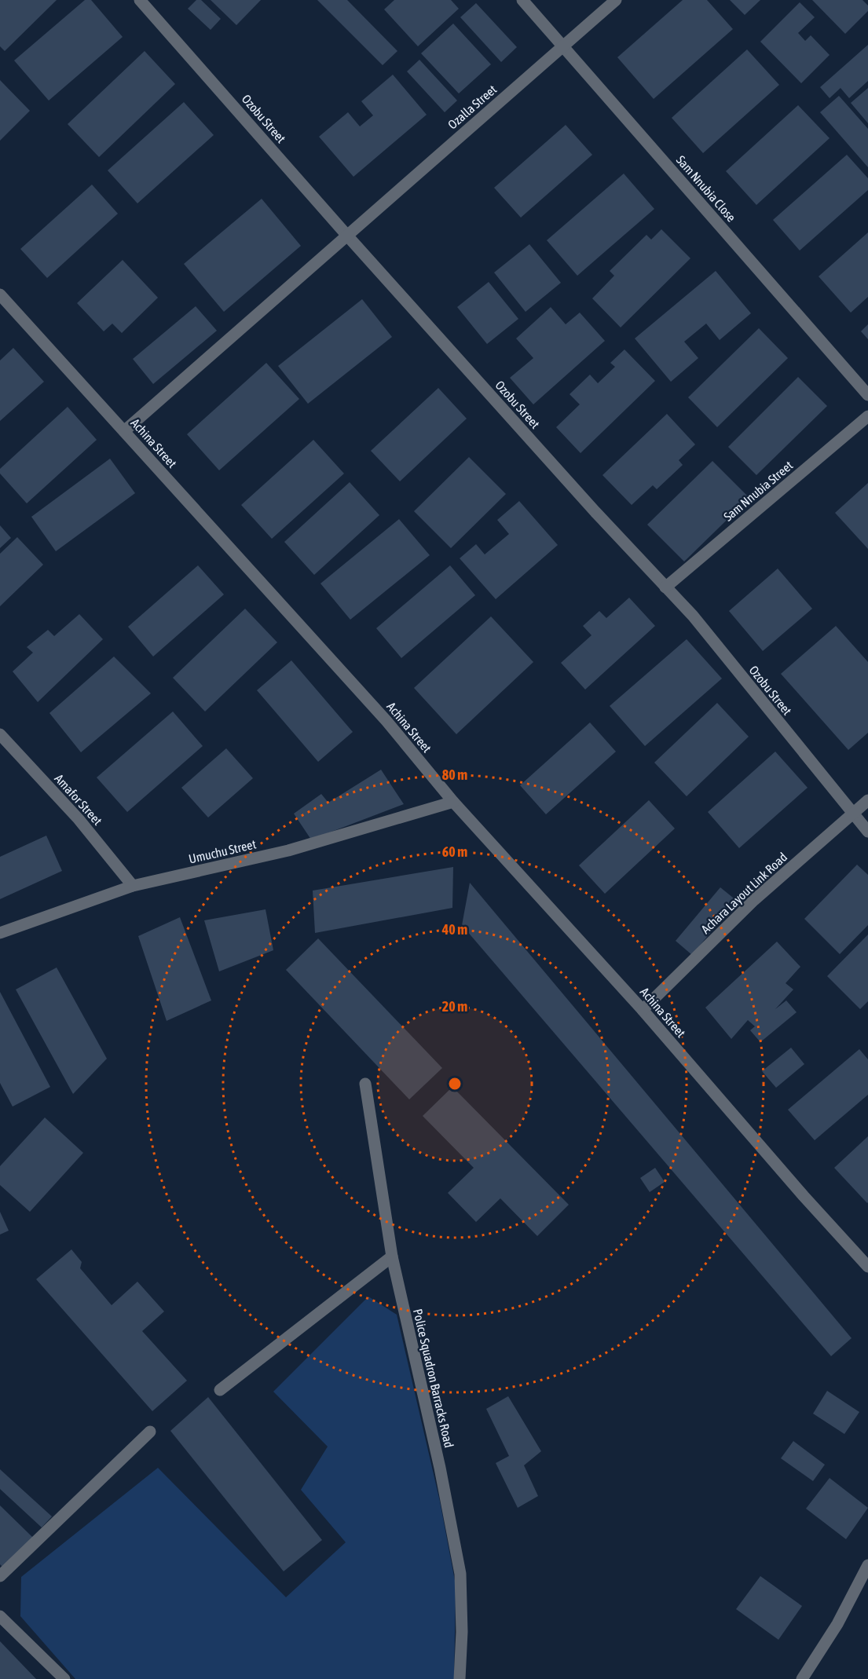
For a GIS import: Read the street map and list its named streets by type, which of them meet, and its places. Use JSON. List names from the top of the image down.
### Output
{
  "streets": {
    "street": [
      "Ozalla Street",
      "Ozobu Street",
      "Sam Nnubia Close",
      "Achina Street",
      "Sam Nnubia Street",
      "Amafor Street",
      "Umuchu Street",
      "Achara Layout Link Road",
      "Police Squadron Barracks Road"
    ]
  },
  "crossings": [
    ["Ozalla Street", "Ozobu Street"],
    ["Ozalla Street", "Sam Nnubia Close"],
    ["Ozalla Street", "Achina Street"],
    ["Ozobu Street", "Sam Nnubia Street"],
    ["Ozobu Street", "Achara Layout Link Road"],
    ["Achina Street", "Umuchu Street"],
    ["Achina Street", "Achara Layout Link Road"],
    ["Amafor Street", "Umuchu Street"]
  ],
  "rings": [
    "80 m",
    "60 m",
    "40 m",
    "20 m"
  ]
}
